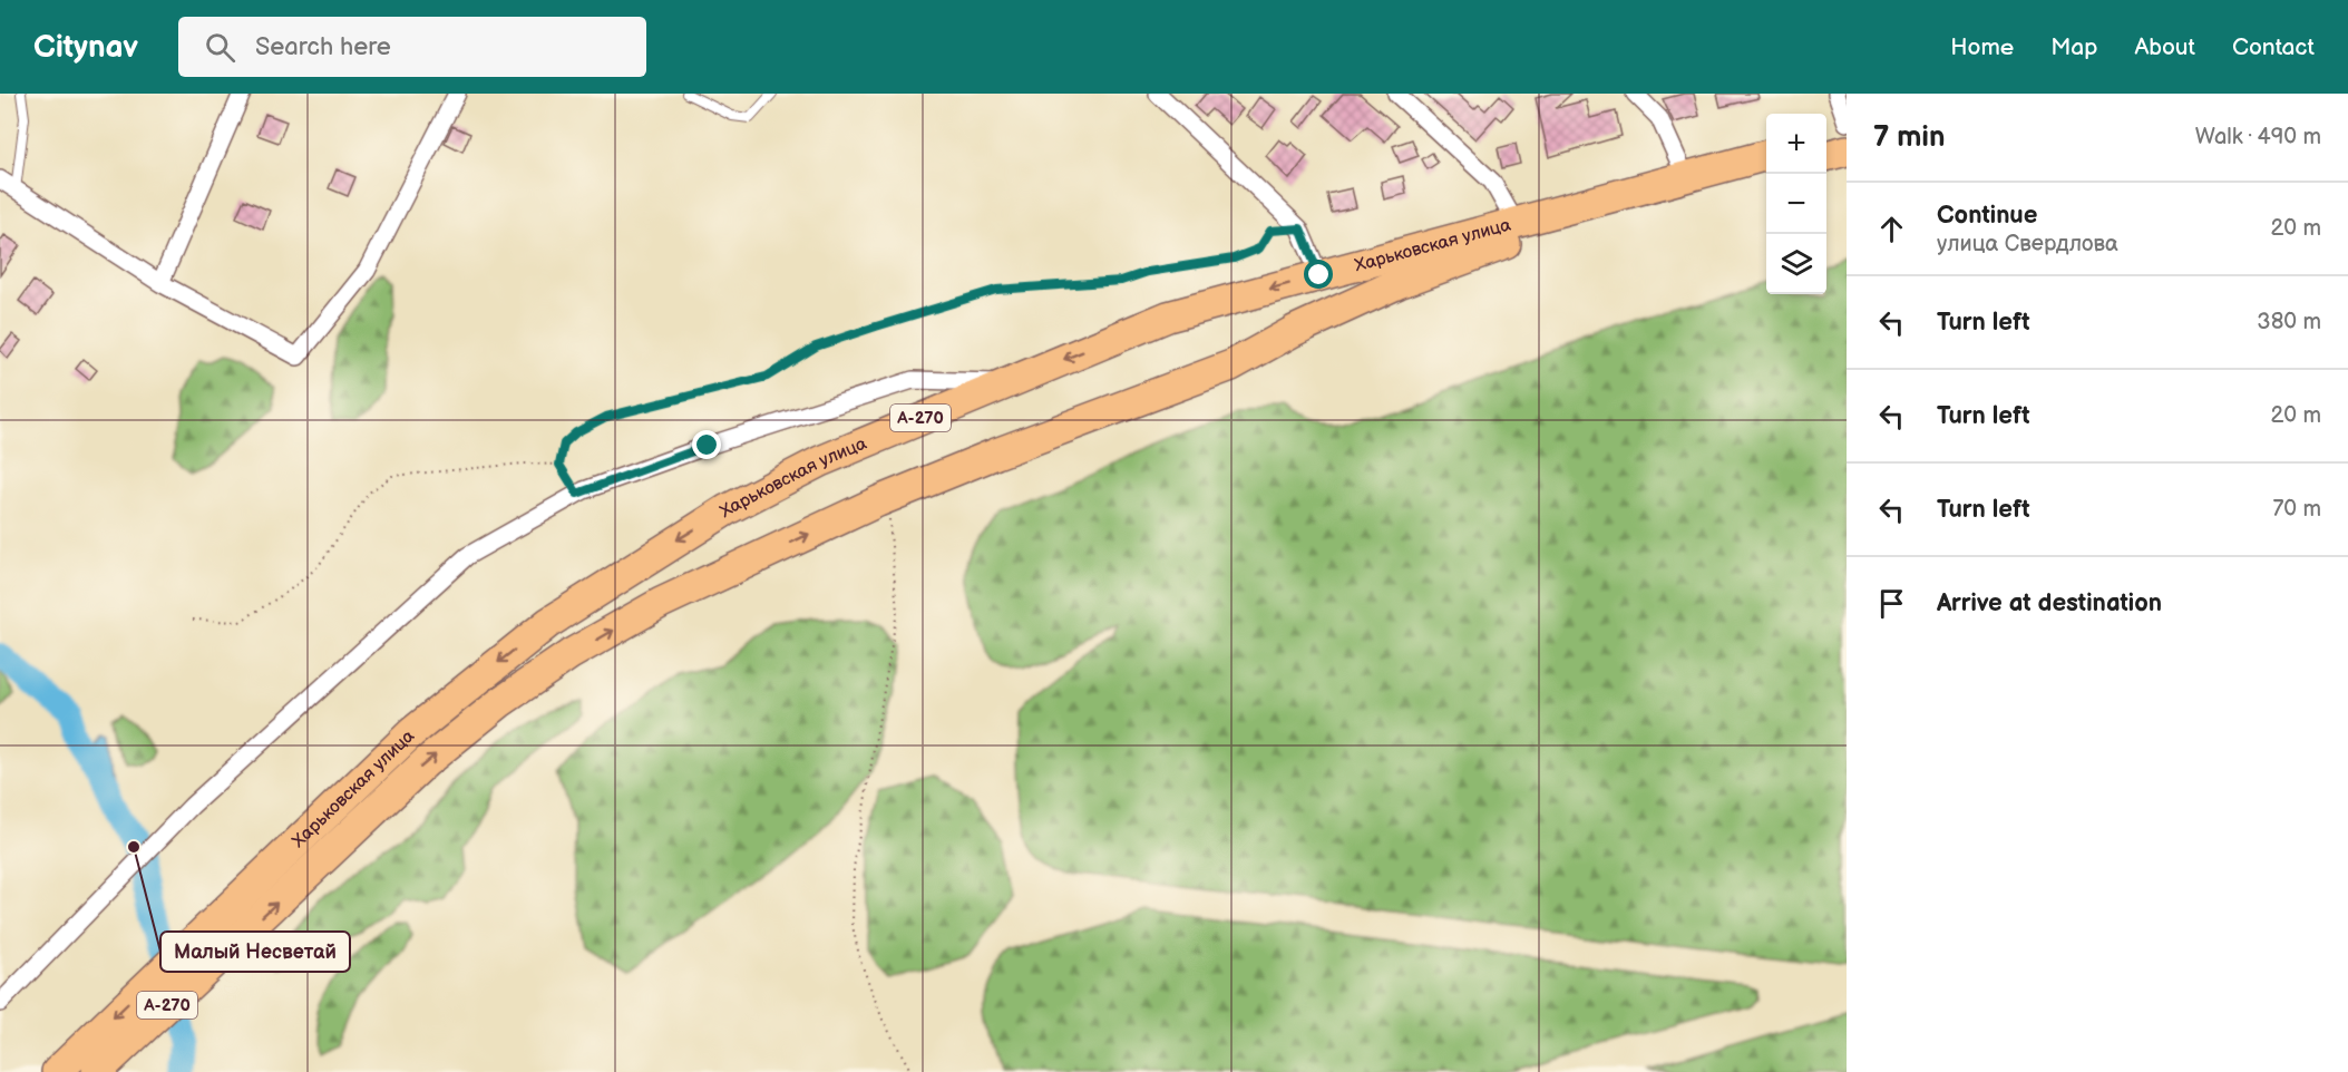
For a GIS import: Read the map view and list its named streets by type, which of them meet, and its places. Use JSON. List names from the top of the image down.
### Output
{
  "streets": {
    "highway": ["Харьковская улица", "А-270"]
  },
  "crossings": [
    ["Харьковская улица", "А-270"]
  ],
  "places": ["Малый Несветай"],
  "page": {
    "header": "Citynav",
    "search": "Search here",
    "nav": [
      "Home",
      "Map",
      "About",
      "Contact"
    ],
    "heading": ["7 min", "Walk · 490 m"],
    "map_buttons": ["+", "−"],
    "list": [
      ["Continue", "улица Свердлова", "20 m"],
      ["Turn left", "380 m"],
      ["Turn left", "20 m"],
      ["Turn left", "70 m"],
      "Arrive at destination"
    ]
  }
}
